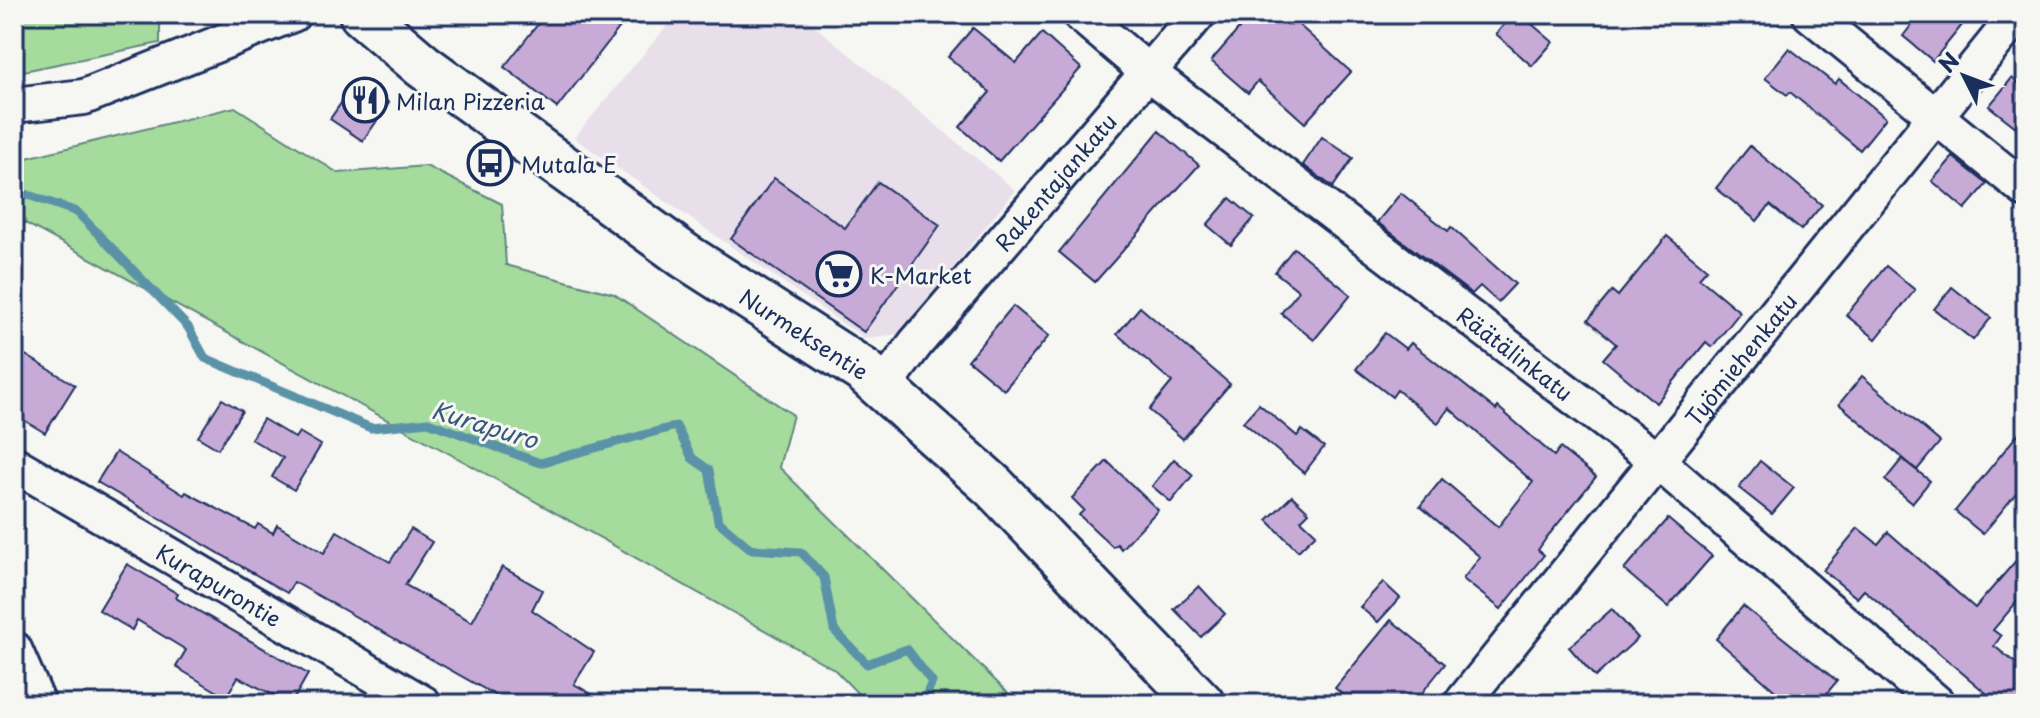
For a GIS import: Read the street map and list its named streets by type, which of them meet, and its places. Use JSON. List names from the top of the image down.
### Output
{
  "streets": {
    "street": [
      "Rakentajankatu",
      "Nurmeksentie",
      "Räätälinkatu",
      "Työmiehenkatu",
      "Kurapurontie"
    ]
  },
  "crossings": [
    ["Rakentajankatu", "Nurmeksentie"],
    ["Rakentajankatu", "Räätälinkatu"],
    ["Räätälinkatu", "Työmiehenkatu"]
  ],
  "water": ["Kurapuro"],
  "places": {
    "restaurant": ["Milan Pizzeria"],
    "bus stop": ["Mutala E"],
    "supermarket": ["K-Market"]
  },
  "north": "top left"
}
